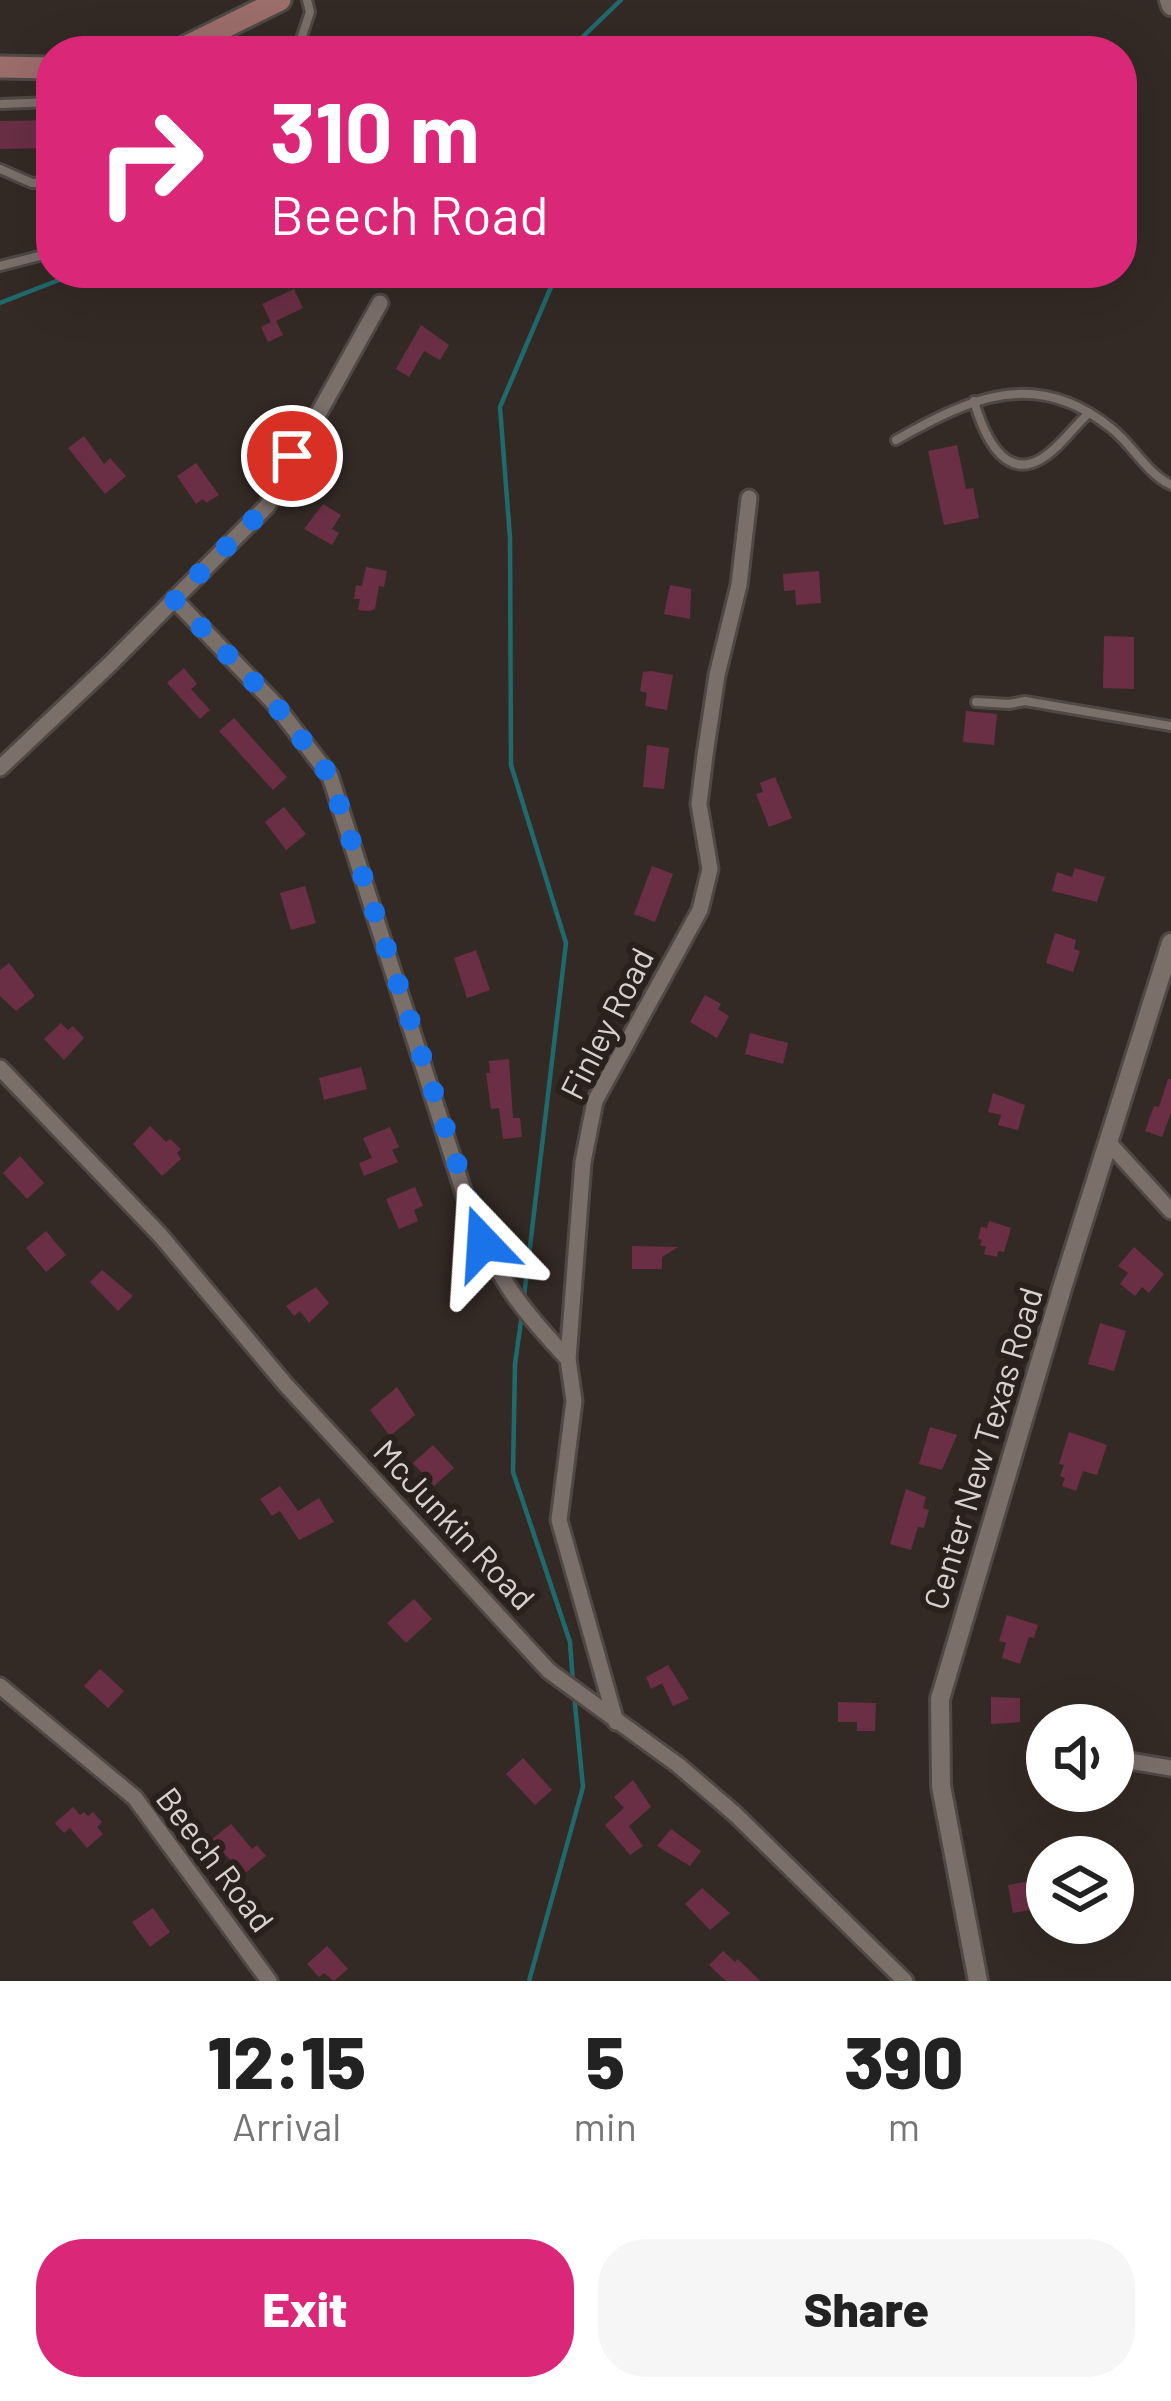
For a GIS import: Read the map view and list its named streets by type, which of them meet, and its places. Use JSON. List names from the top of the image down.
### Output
{
  "streets": {
    "street": [
      "Finley Road",
      "Center New Texas Road",
      "McJunkin Road",
      "Beech Road"
    ]
  },
  "crossings": [
    ["Finley Road", "McJunkin Road"]
  ],
  "page": {
    "turn": ["310 m", "Beech Road"],
    "eta": [
      "12:15",
      "Arrival",
      "5",
      "min",
      "390",
      "m"
    ],
    "buttons": ["Exit", "Share"]
  }
}
